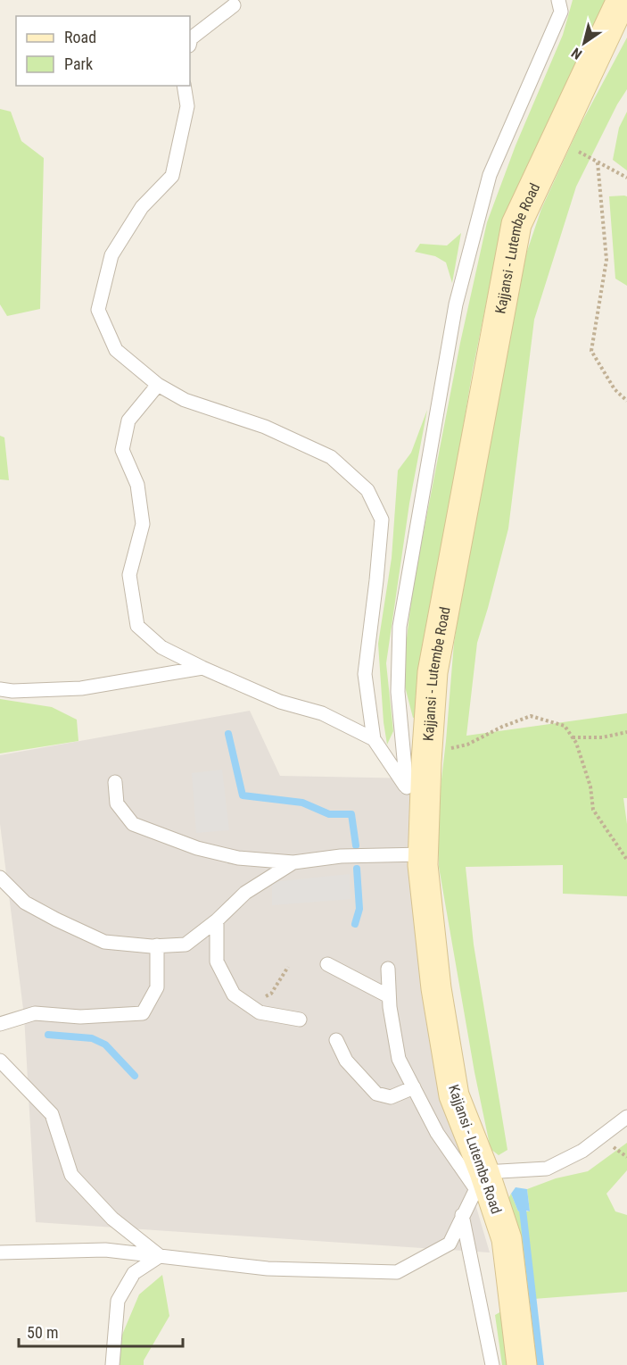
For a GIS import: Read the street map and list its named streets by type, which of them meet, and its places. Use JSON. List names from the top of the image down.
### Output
{
  "streets": {
    "street": ["Kajjansi - Lutembe Road"]
  },
  "legend": ["Road", "Park"],
  "scale_bar": "50 m",
  "north": "bottom left"
}
